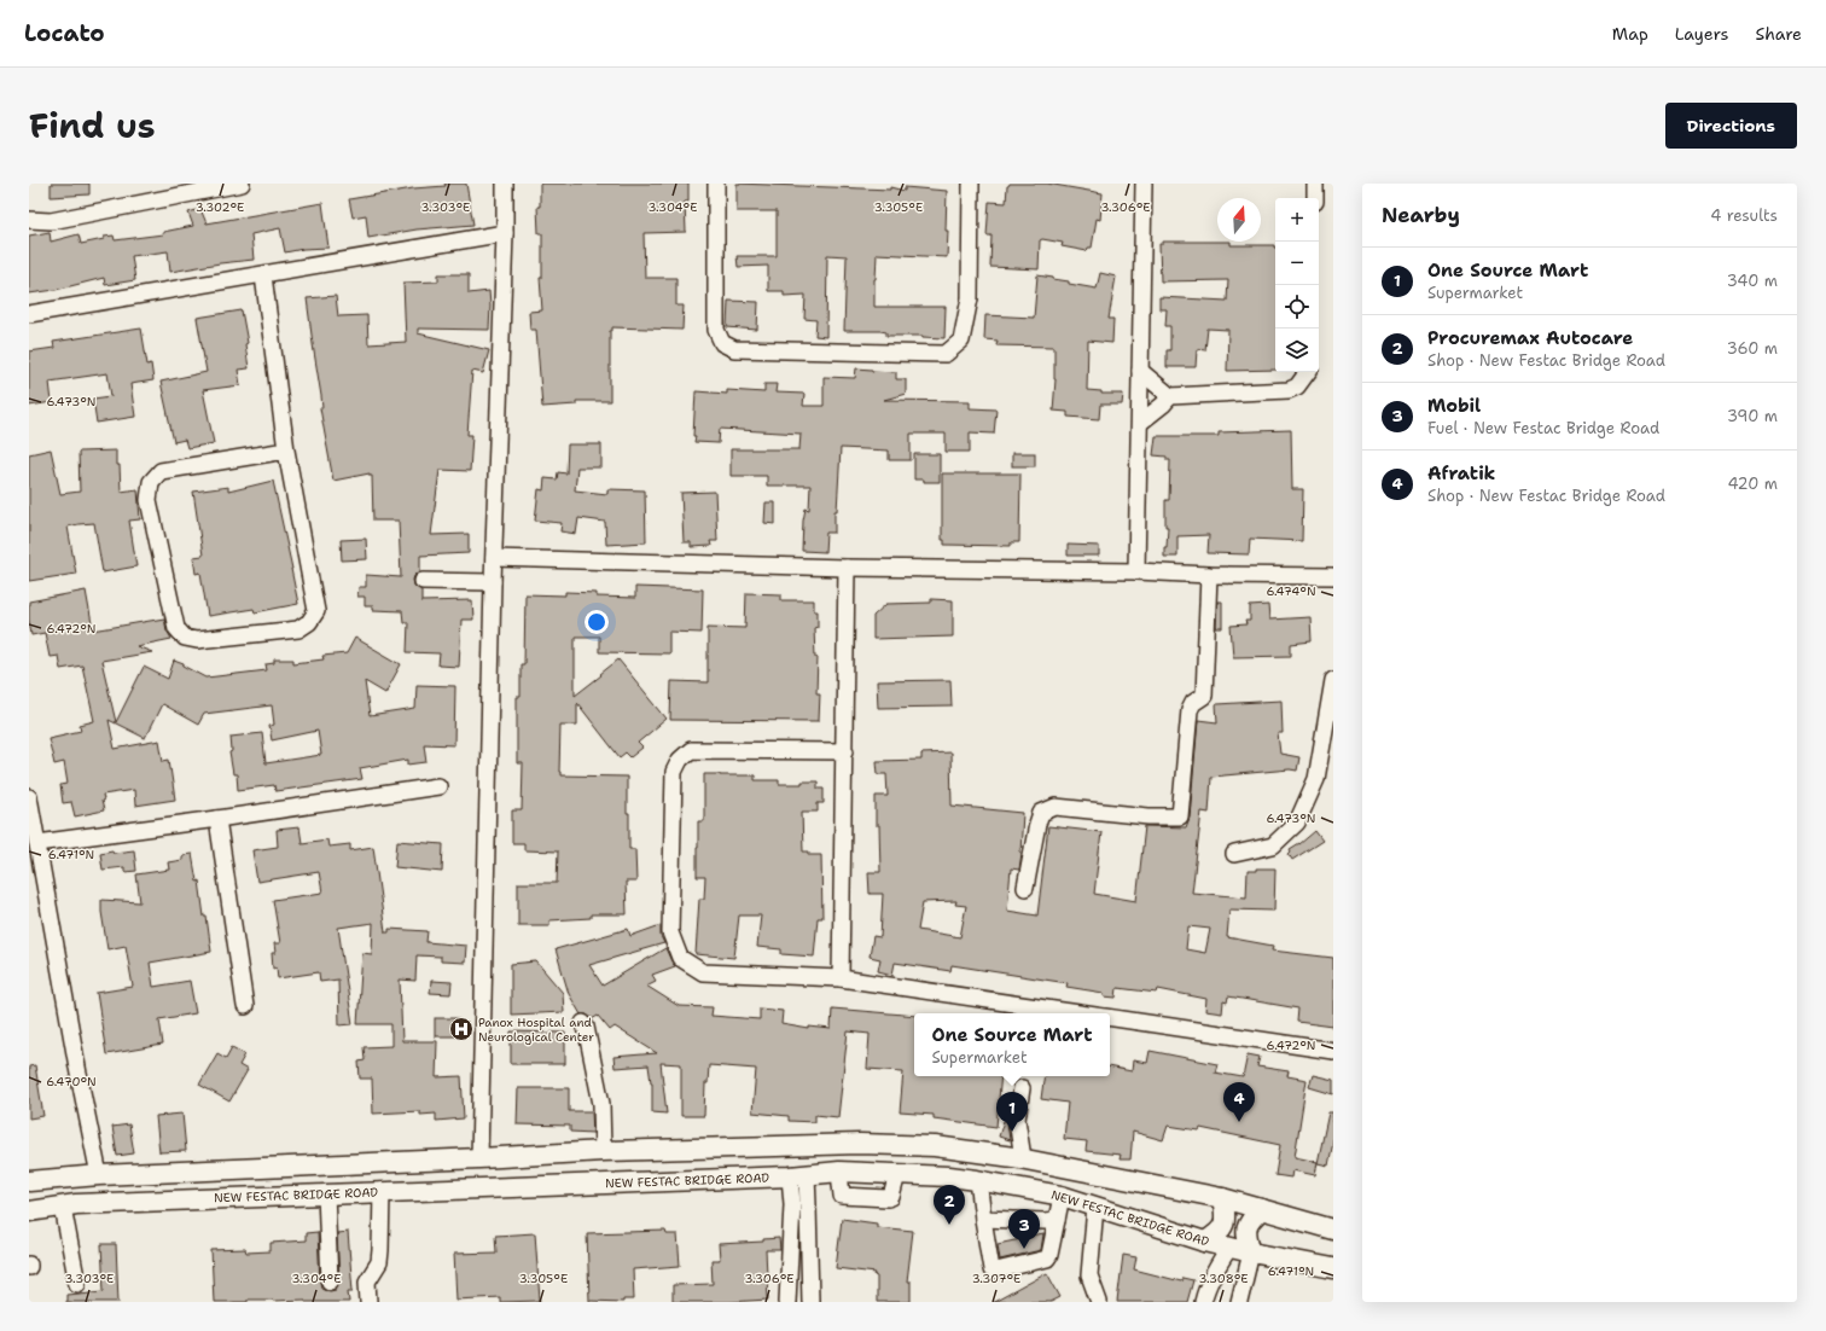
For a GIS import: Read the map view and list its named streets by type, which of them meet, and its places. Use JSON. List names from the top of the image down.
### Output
{
  "streets": {
    "main road": ["NEW FESTAC BRIDGE ROAD"]
  },
  "places": {
    "hospital": ["Panox Hospital and Neurological Center"]
  },
  "north": "top",
  "page": {
    "header": "Locato",
    "nav": ["Map", "Layers", "Share"],
    "title": "Find us",
    "buttons": "Directions",
    "heading": ["Nearby", "4 results"],
    "map_buttons": ["+", "−"],
    "list": [
      {
        "mark": "1",
        "name": "One Source Mart",
        "note": "Supermarket",
        "value": "340 m"
      },
      {
        "mark": "2",
        "name": "Procuremax Autocare",
        "note": "Shop · New Festac Bridge Road",
        "value": "360 m"
      },
      {
        "mark": "3",
        "name": "Mobil",
        "note": "Fuel · New Festac Bridge Road",
        "value": "390 m"
      },
      {
        "mark": "4",
        "name": "Afratik",
        "note": "Shop · New Festac Bridge Road",
        "value": "420 m"
      }
    ],
    "popup": ["One Source Mart", "Supermarket"],
    "pins": [
      "4",
      "1",
      "2",
      "3"
    ]
  },
  "coordinates": [
    "3.302°E",
    "3.303°E",
    "3.304°E",
    "3.305°E",
    "3.306°E",
    "6.473°N",
    "6.474°N",
    "6.472°N",
    "6.471°N",
    "6.470°N",
    "3.307°E",
    "3.308°E"
  ]
}
